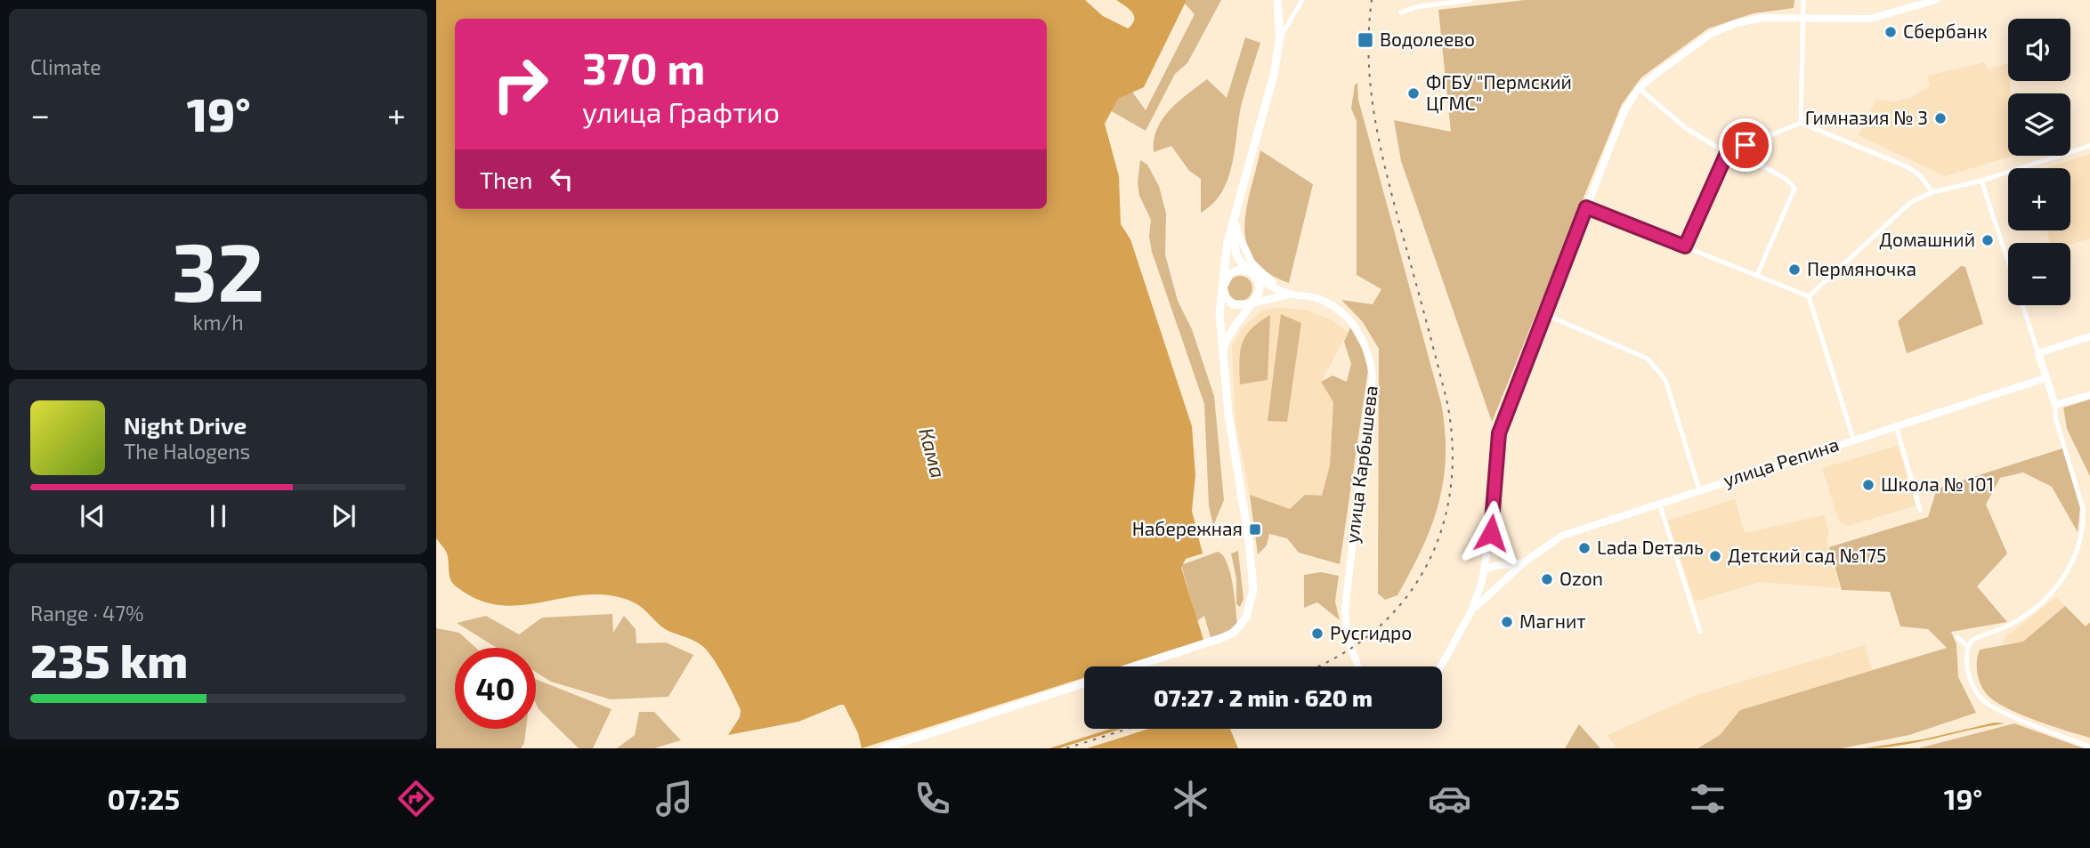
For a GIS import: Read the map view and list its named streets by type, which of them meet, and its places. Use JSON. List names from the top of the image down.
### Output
{
  "streets": {
    "main road": ["улица Репина", "улица Карбышева"]
  },
  "water": ["Кама"],
  "places": {
    "other": [
      "Сбербанк",
      "ФГБУ \"Пермский ЦГМС\"",
      "Гимназия № 3",
      "Домашний",
      "Пермяночка",
      "Школа № 101",
      "Lada Dеталь",
      "Детский сад №175",
      "Ozon",
      "Магнит",
      "Русгидро"
    ],
    "transit": ["Водолеево", "Набережная"]
  },
  "page": {
    "tile": [
      "Climate",
      ["32", "km/h"],
      ["Range · 47%", "235 km"]
    ],
    "map_buttons": ["+", "−"],
    "turn": ["370 m", "улица Графтио"],
    "heat": ["−", "19°", "+"],
    "then": "Then",
    "song": ["Night Drive", "The Halogens"],
    "limit": "40",
    "trip": "07:27 · 2 min · 620 m",
    "tabs": ["07:25", "19°"]
  }
}
